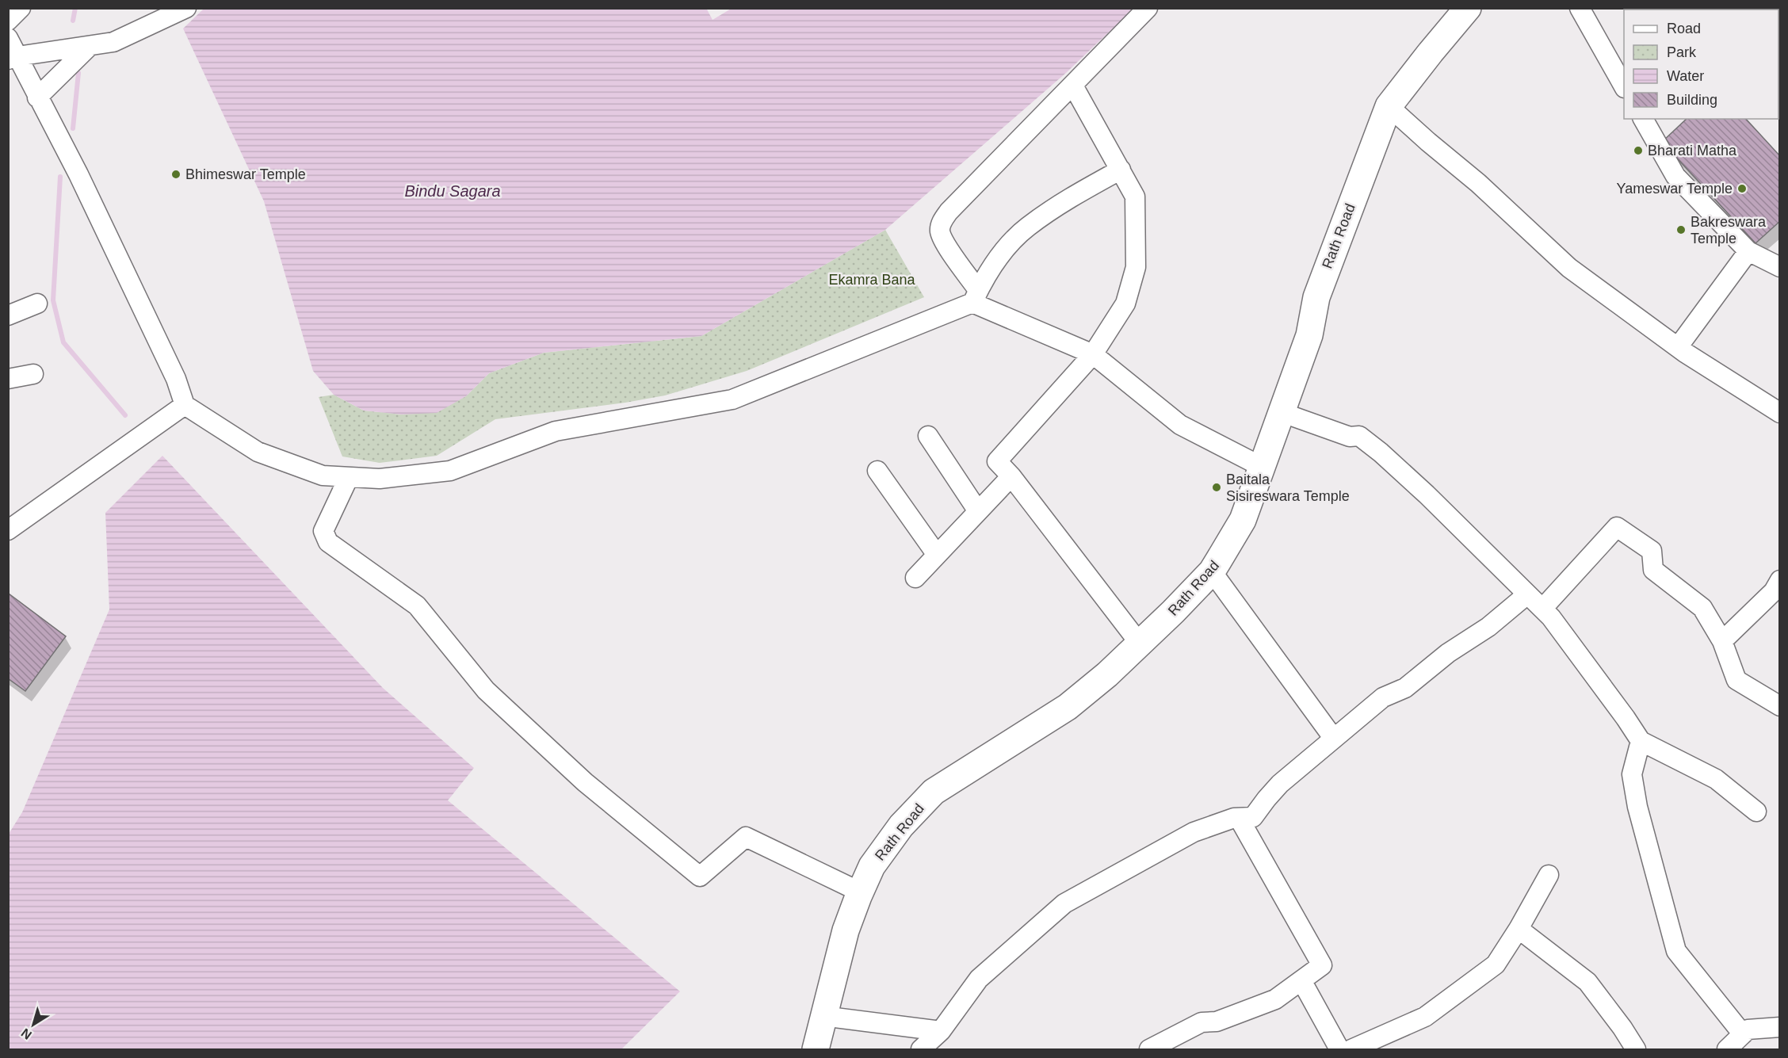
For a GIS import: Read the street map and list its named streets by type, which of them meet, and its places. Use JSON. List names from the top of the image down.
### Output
{
  "streets": {
    "street": ["Rath Road"]
  },
  "water": ["Bindu Sagara"],
  "parks": ["Ekamra Bana"],
  "places": [
    "Bharati Matha",
    "Bhimeswar Temple",
    "Yameswar Temple",
    "Bakreswara Temple",
    "Baitala Sisireswara Temple"
  ],
  "legend": [
    "Road",
    "Park",
    "Water",
    "Building"
  ],
  "north": "bottom left"
}
